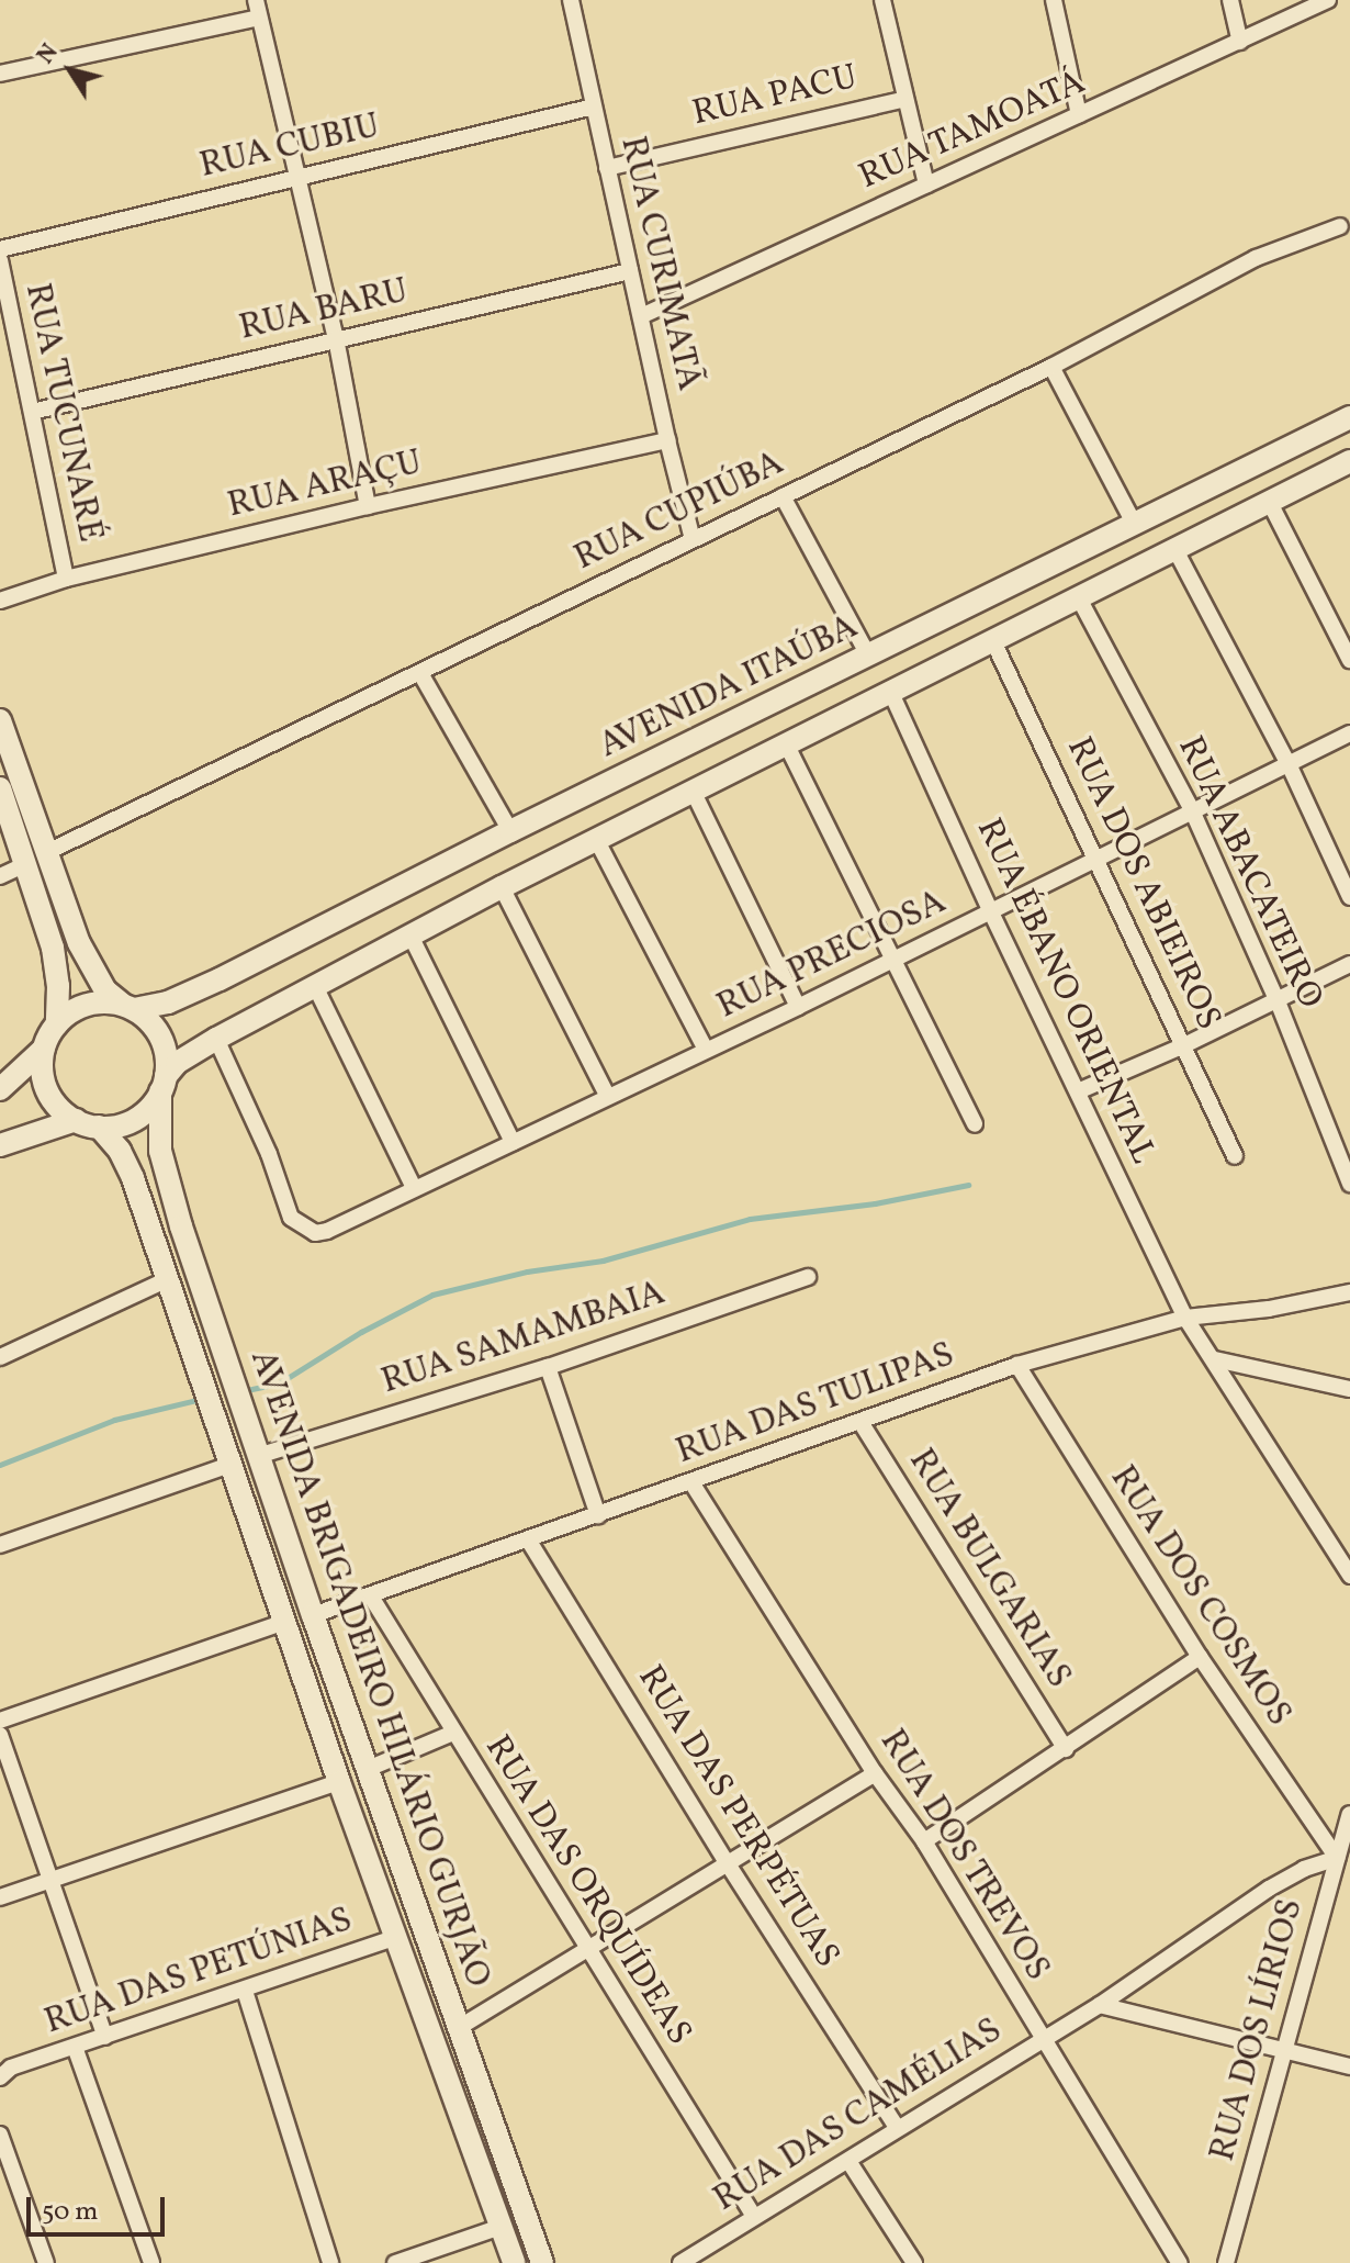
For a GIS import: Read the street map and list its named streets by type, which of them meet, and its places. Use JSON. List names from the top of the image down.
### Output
{
  "streets": {
    "street": [
      "RUA PACU",
      "RUA TAMOATÁ",
      "RUA CUBIU",
      "RUA CURIMATÃ",
      "RUA BARU",
      "RUA TUCUNARÉ",
      "RUA ARAÇU",
      "RUA CUPIÚBA",
      "AVENIDA ITAÚBA",
      "RUA ABACATEIRO",
      "RUA DOS ABIEIROS",
      "RUA PRECIOSA",
      "RUA ÉBANO ORIENTAL",
      "RUA SAMAMBAIA",
      "RUA DAS TULIPAS",
      "RUA BULGARIAS",
      "RUA DOS COSMOS",
      "AVENIDA BRIGADEIRO HILÁRIO GURJÃO",
      "RUA DAS PERPÉTUAS",
      "RUA DOS TREVOS",
      "RUA DAS ORQUÍDEAS",
      "RUA DAS PETÚNIAS",
      "RUA DOS LÍRIOS",
      "RUA DAS CAMÉLIAS"
    ]
  },
  "crossings": [
    ["RUA PACU", "RUA CURIMATÃ"],
    ["RUA TAMOATÁ", "RUA CURIMATÃ"],
    ["RUA CUBIU", "RUA CURIMATÃ"],
    ["RUA CURIMATÃ", "RUA BARU"],
    ["RUA CURIMATÃ", "RUA ARAÇU"],
    ["RUA CURIMATÃ", "RUA CUPIÚBA"],
    ["RUA BARU", "RUA TUCUNARÉ"],
    ["RUA TUCUNARÉ", "RUA ARAÇU"],
    ["AVENIDA ITAÚBA", "RUA ABACATEIRO"],
    ["AVENIDA ITAÚBA", "RUA DOS ABIEIROS"],
    ["AVENIDA ITAÚBA", "RUA PRECIOSA"],
    ["AVENIDA ITAÚBA", "RUA ÉBANO ORIENTAL"],
    ["AVENIDA ITAÚBA", "AVENIDA BRIGADEIRO HILÁRIO GURJÃO"],
    ["RUA ABACATEIRO", "RUA PRECIOSA"],
    ["RUA DOS ABIEIROS", "RUA PRECIOSA"],
    ["RUA PRECIOSA", "RUA ÉBANO ORIENTAL"],
    ["RUA ÉBANO ORIENTAL", "RUA DAS TULIPAS"],
    ["RUA SAMAMBAIA", "AVENIDA BRIGADEIRO HILÁRIO GURJÃO"],
    ["RUA DAS TULIPAS", "RUA BULGARIAS"],
    ["RUA DAS TULIPAS", "RUA DOS COSMOS"],
    ["RUA DAS TULIPAS", "AVENIDA BRIGADEIRO HILÁRIO GURJÃO"],
    ["RUA DAS TULIPAS", "RUA DAS PERPÉTUAS"],
    ["RUA DAS TULIPAS", "RUA DOS TREVOS"],
    ["RUA DAS TULIPAS", "RUA DAS ORQUÍDEAS"],
    ["RUA DOS COSMOS", "RUA DOS LÍRIOS"],
    ["RUA DOS COSMOS", "RUA DAS CAMÉLIAS"],
    ["AVENIDA BRIGADEIRO HILÁRIO GURJÃO", "RUA DAS PETÚNIAS"],
    ["RUA DAS PERPÉTUAS", "RUA DAS CAMÉLIAS"],
    ["RUA DOS TREVOS", "RUA DAS CAMÉLIAS"],
    ["RUA DAS ORQUÍDEAS", "RUA DAS CAMÉLIAS"],
    ["RUA DOS LÍRIOS", "RUA DAS CAMÉLIAS"]
  ],
  "scale_bar": "50 m",
  "north": "top left"
}
